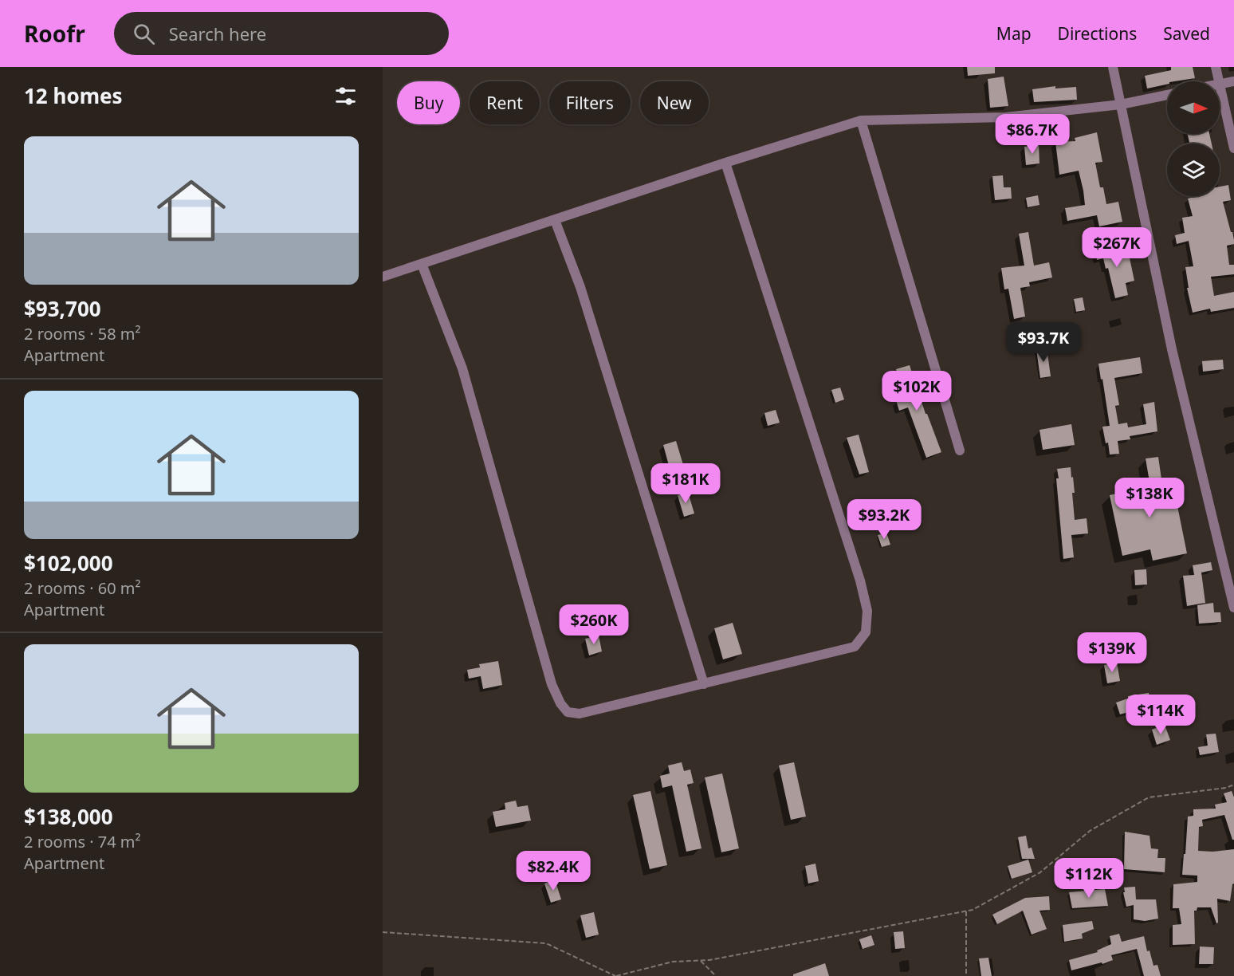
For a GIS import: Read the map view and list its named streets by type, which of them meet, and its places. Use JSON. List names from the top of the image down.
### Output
{
  "north": "right",
  "page": {
    "header": "Roofr",
    "search": "Search here",
    "nav": ["Map", "Directions", "Saved"],
    "heading": "12 homes",
    "chip": [
      "Buy",
      "Rent",
      "Filters",
      "New"
    ],
    "price": [
      "$86.7K",
      "$267K",
      "$93.7K",
      "$102K",
      "$181K",
      "$138K",
      "$93.2K",
      "$260K",
      "$139K",
      "$114K",
      "$82.4K",
      "$112K"
    ],
    "list": [
      {
        "name": "$93,700",
        "note": "2 rooms · 58 m² · Apartment"
      },
      {
        "name": "$102,000",
        "note": "2 rooms · 60 m² · Apartment"
      },
      {
        "name": "$138,000",
        "note": "2 rooms · 74 m² · Apartment"
      }
    ]
  }
}
